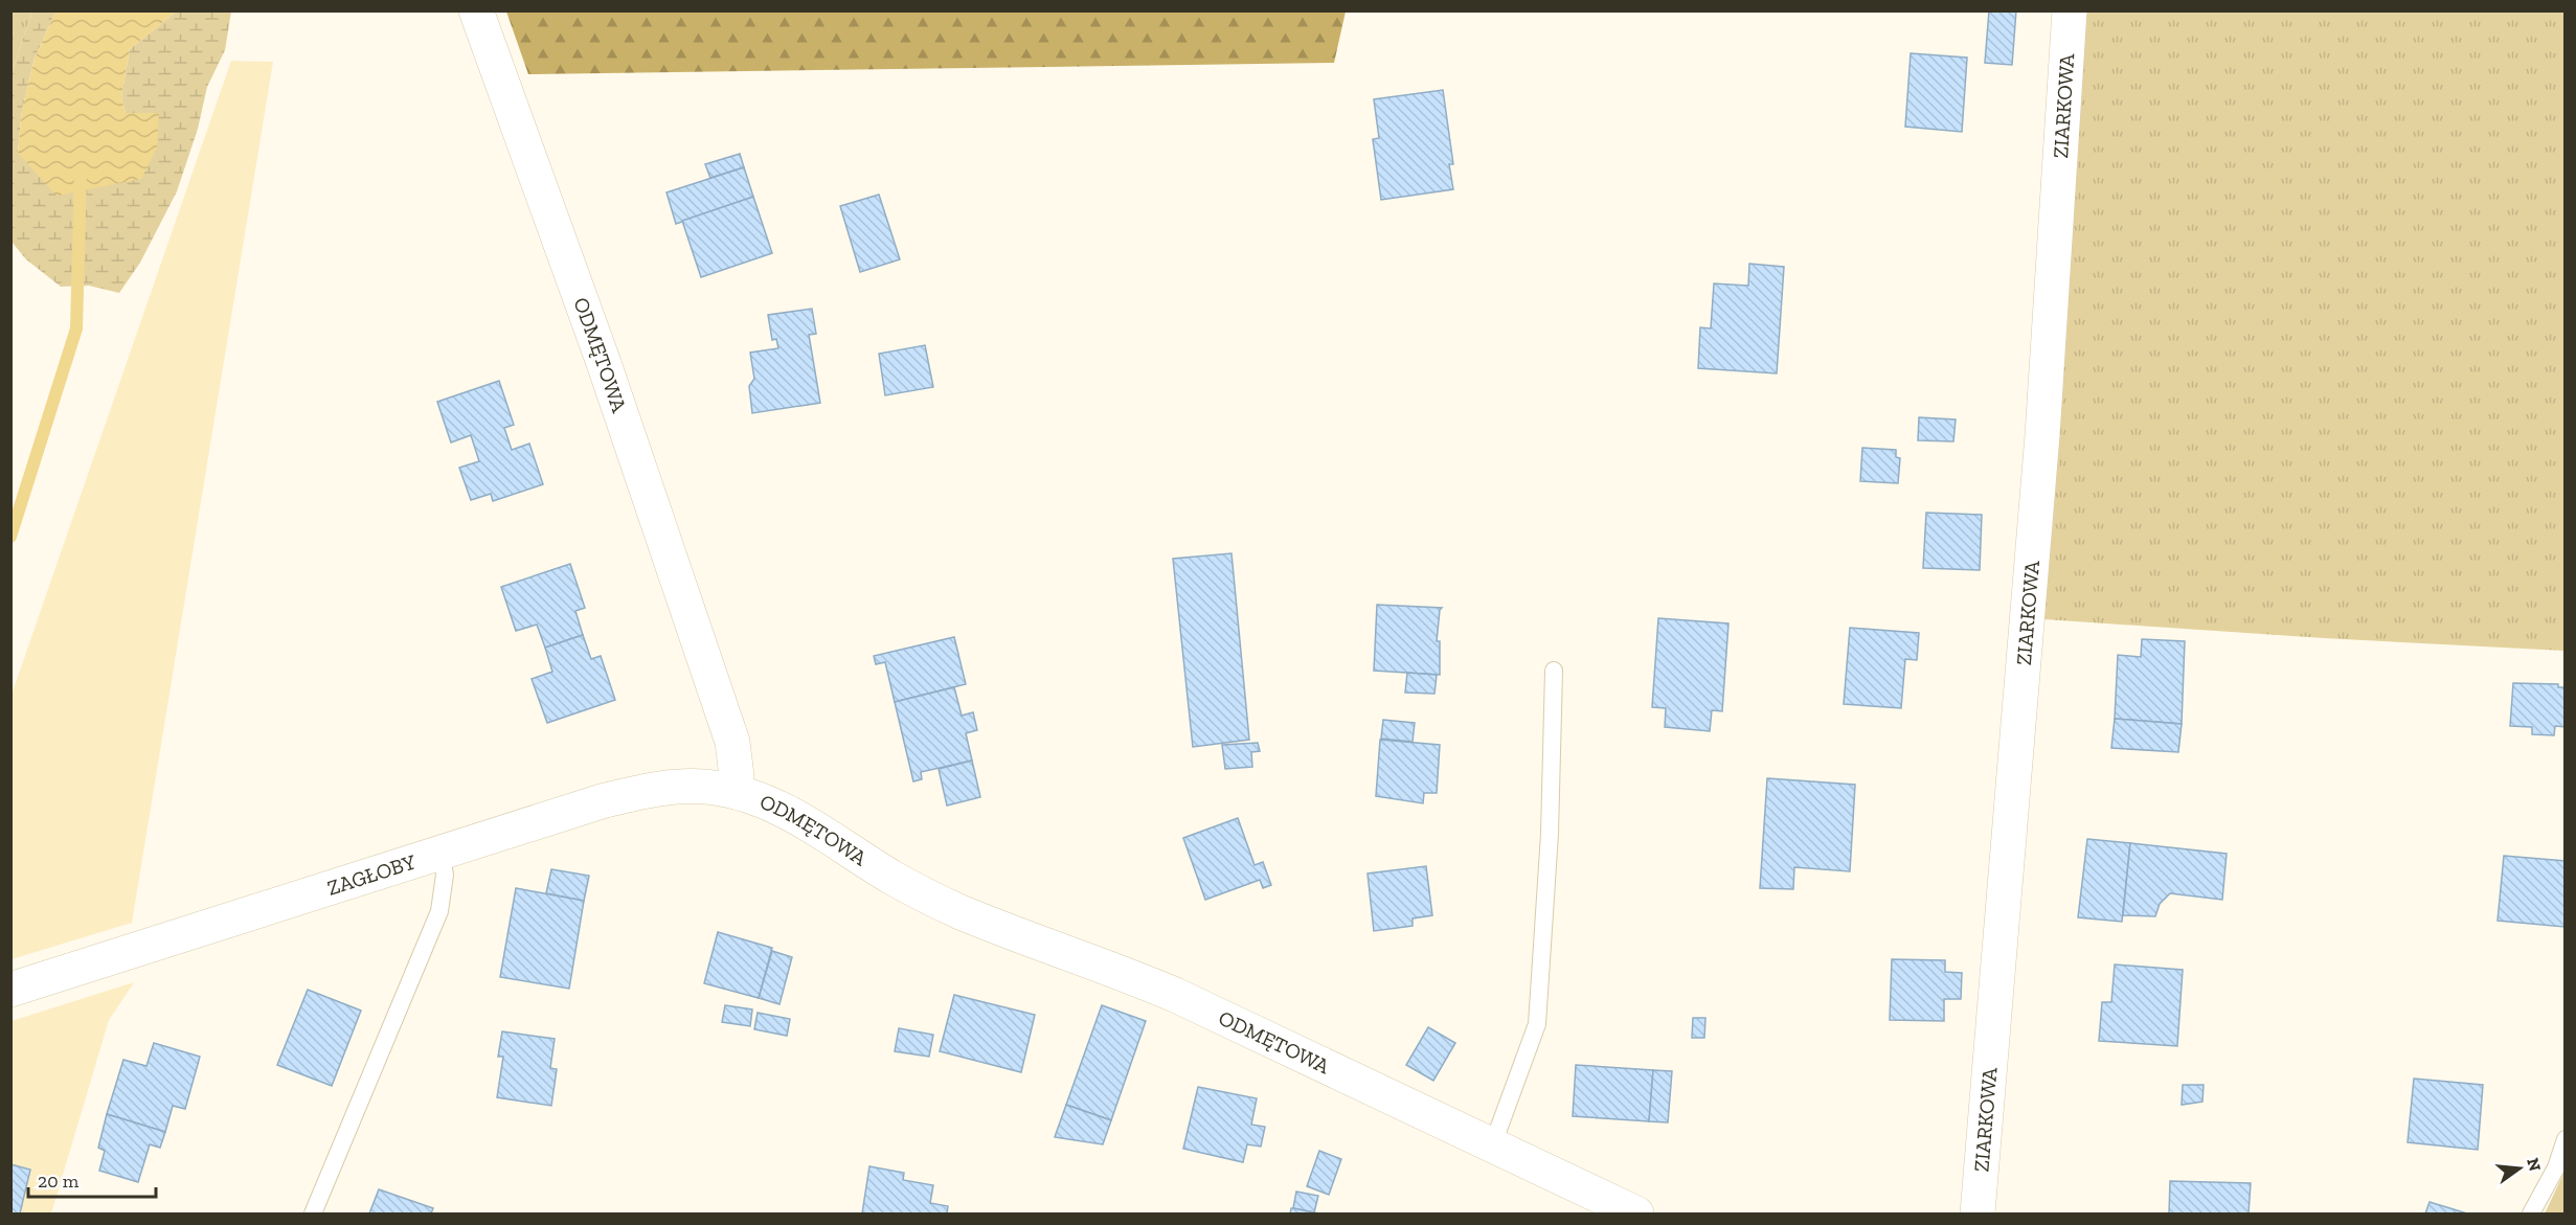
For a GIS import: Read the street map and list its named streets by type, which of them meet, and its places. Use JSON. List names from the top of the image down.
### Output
{
  "streets": {
    "street": ["ZIARKOWA", "ODMĘTOWA", "ZAGŁOBY"]
  },
  "crossings": [
    ["ODMĘTOWA", "ZAGŁOBY"]
  ],
  "scale_bar": "20 m",
  "north": "right"
}
